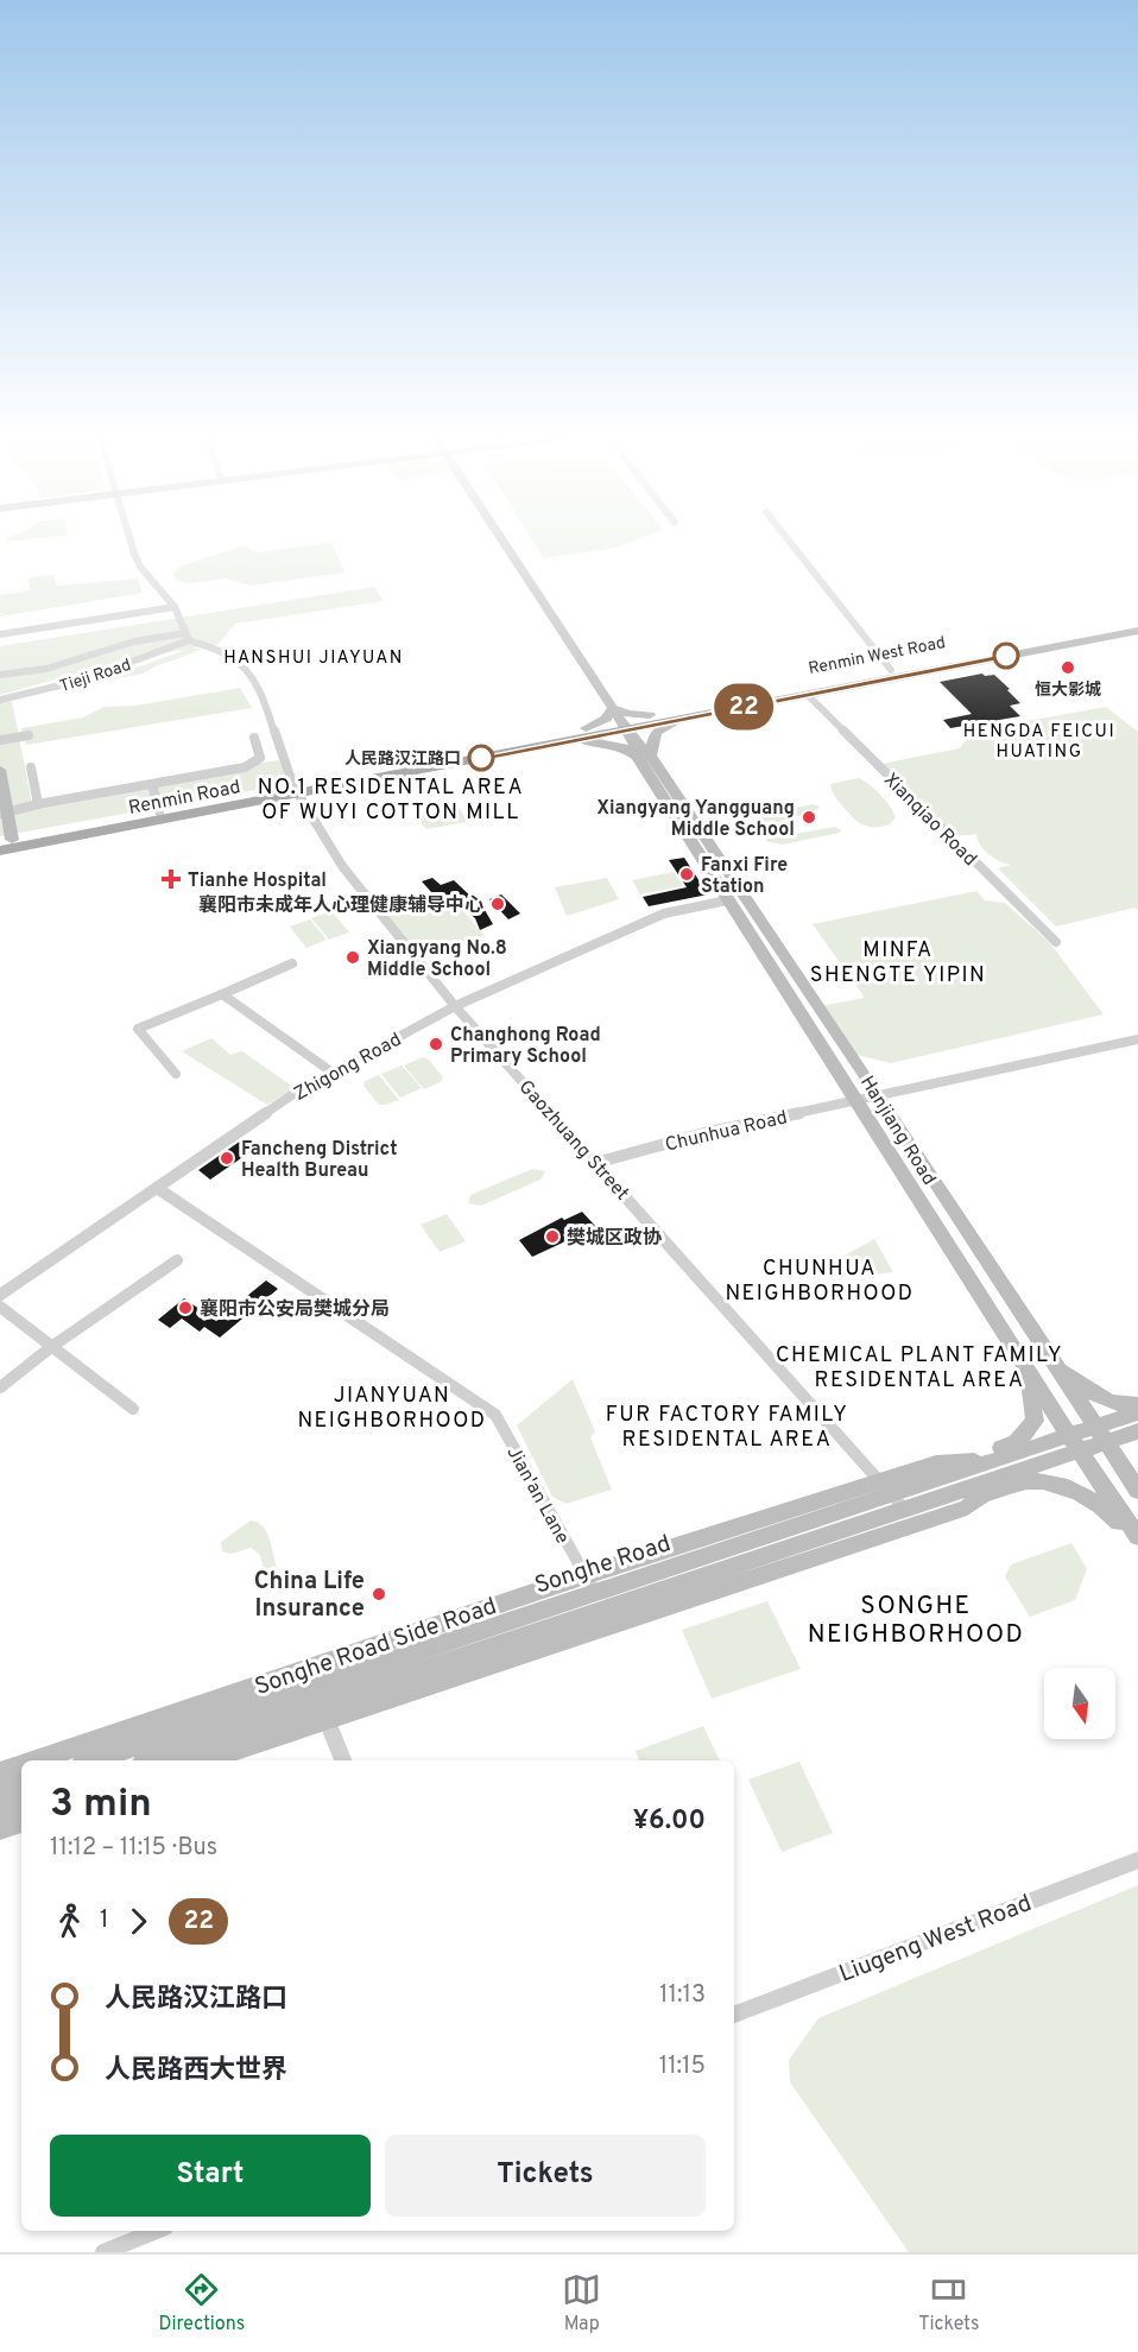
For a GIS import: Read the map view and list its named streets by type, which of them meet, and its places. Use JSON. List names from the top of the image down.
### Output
{
  "streets": {
    "main road": [
      "Renmin West Road",
      "Renmin Road",
      "Hanjiang Road",
      "Songhe Road Side Road"
    ],
    "street": [
      "Tieji Road",
      "Xianqiao Road",
      "Zhigong Road",
      "Chunhua Road",
      "Gaozhuang Street",
      "Jian'an Lane",
      "Liugeng West Road"
    ]
  },
  "crossings": [
    ["Renmin West Road", "Renmin Road"],
    ["Renmin West Road", "Hanjiang Road"],
    ["Tieji Road", "Gaozhuang Street"],
    ["Renmin Road", "Hanjiang Road"],
    ["Renmin Road", "Gaozhuang Street"],
    ["Zhigong Road", "Hanjiang Road"],
    ["Zhigong Road", "Gaozhuang Street"],
    ["Zhigong Road", "Jian'an Lane"],
    ["Chunhua Road", "Hanjiang Road"],
    ["Chunhua Road", "Gaozhuang Street"],
    ["Gaozhuang Street", "Songhe Road Side Road"],
    ["Jian'an Lane", "Songhe Road Side Road"]
  ],
  "districts": [
    "HANSHUI JIAYUAN",
    "HENGDA FEICUI HUATING",
    "NO.1 RESIDENTAL AREA OF WUYI COTTON MILL",
    "MINFA SHENGTE YIPIN",
    "CHUNHUA NEIGHBORHOOD",
    "CHEMICAL PLANT FAMILY RESIDENTAL AREA",
    "JIANYUAN NEIGHBORHOOD",
    "FUR FACTORY FAMILY RESIDENTAL AREA",
    "SONGHE NEIGHBORHOOD"
  ],
  "places": {
    "other": [
      "恒大影城",
      "人民路汉江路口",
      "Xiangyang Yangguang Middle School",
      "Fanxi Fire Station",
      "襄阳市未成年人心理健康辅导中心",
      "Xiangyang No.8 Middle School",
      "Changhong Road Primary School",
      "Fancheng District Health Bureau",
      "樊城区政协",
      "襄阳市公安局樊城分局",
      "China Life Insurance"
    ],
    "health": ["Tianhe Hospital"]
  },
  "lines": ["bus line 22"],
  "north": "bottom",
  "page": {
    "on_map": "22",
    "heading": ["3 min", "11:12 – 11:15 · Bus", "¥6.00"],
    "legs": ["1", "22"],
    "list": [
      {
        "name": "人民路汉江路口",
        "value": "11:13"
      },
      {
        "name": "人民路西大世界",
        "value": "11:15"
      }
    ],
    "buttons": ["Start", "Tickets"],
    "tabs": ["Directions", "Map", "Tickets"]
  }
}
